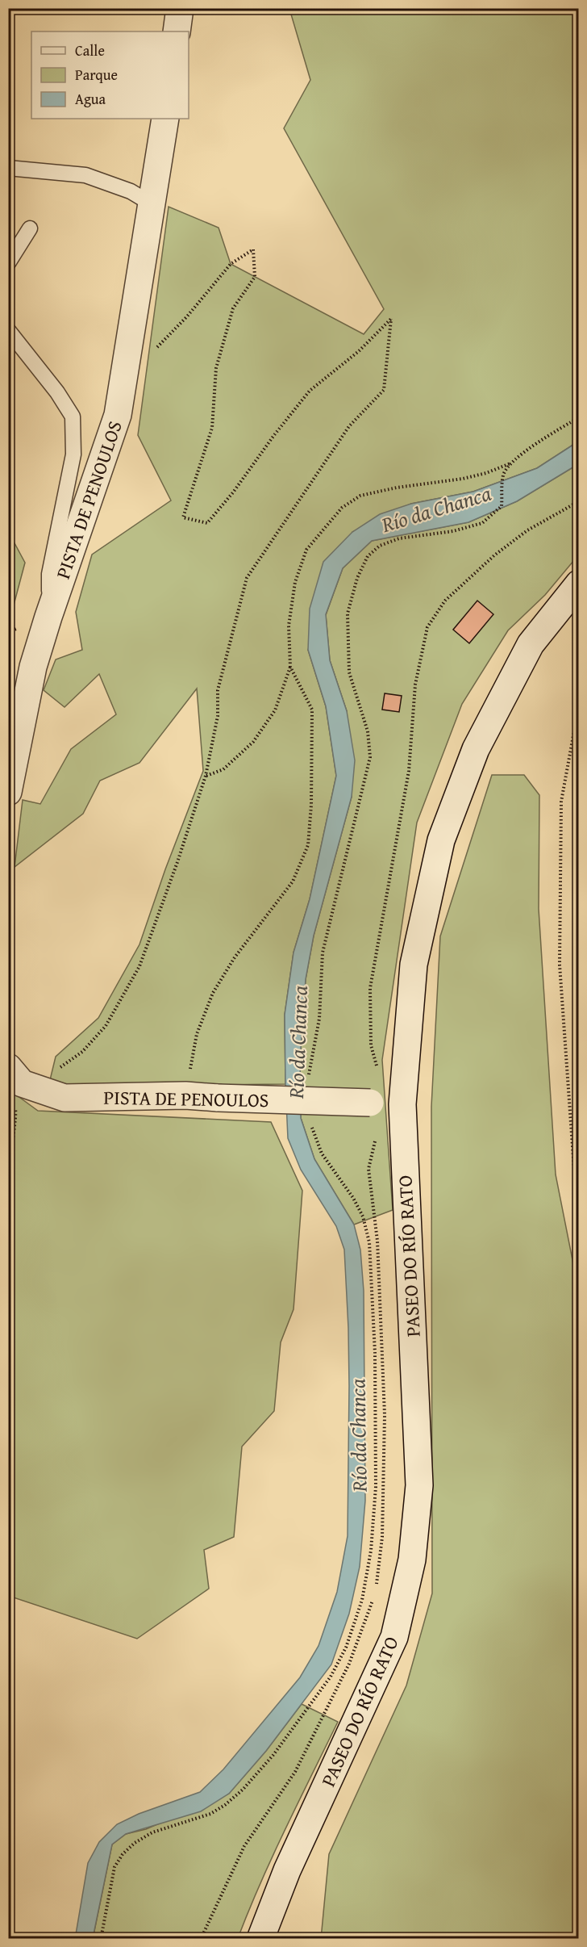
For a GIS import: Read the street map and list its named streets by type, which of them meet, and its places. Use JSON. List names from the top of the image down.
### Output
{
  "streets": {
    "street": ["PISTA DE PENOULOS", "PASEO DO RÍO RATO"]
  },
  "crossings": [
    ["PISTA DE PENOULOS", "PASEO DO RÍO RATO"]
  ],
  "water": ["Río da Chanca"],
  "legend": ["Calle", "Parque", "Agua"]
}
